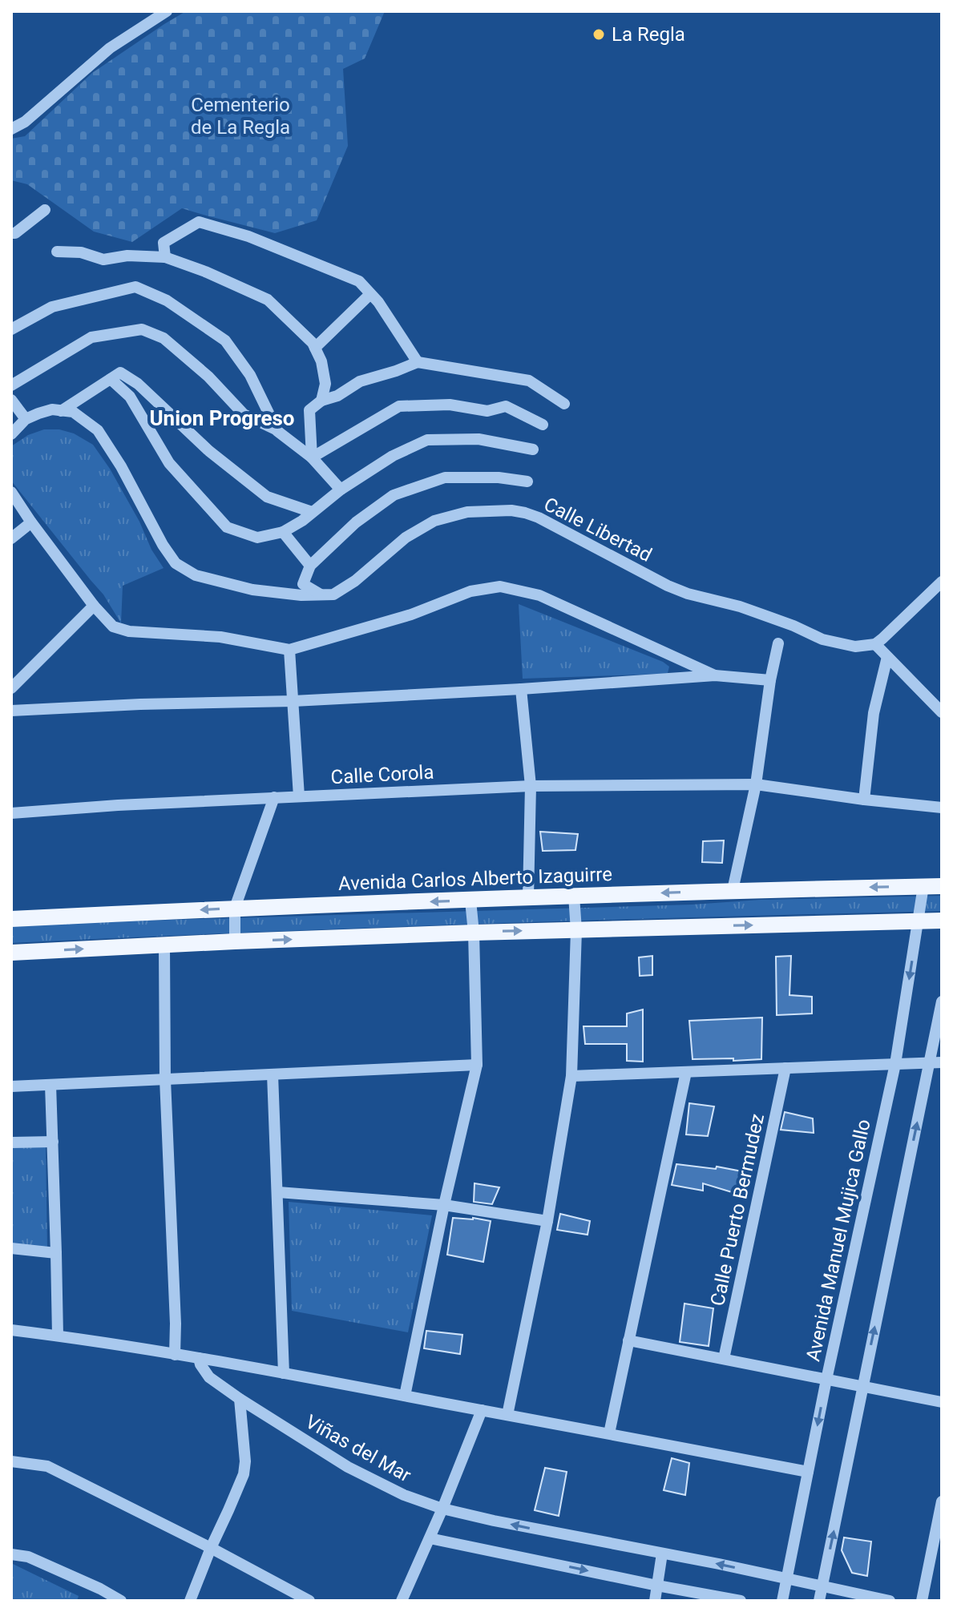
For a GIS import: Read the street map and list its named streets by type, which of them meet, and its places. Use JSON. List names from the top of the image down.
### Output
{
  "streets": {
    "main road": ["Avenida Carlos Alberto Izaguirre"],
    "street": [
      "Calle Libertad",
      "Calle Corola",
      "Calle Puerto Bermudez",
      "Avenida Manuel Mujica Gallo",
      "Viñas del Mar"
    ]
  },
  "crossings": [
    ["Avenida Carlos Alberto Izaguirre", "Avenida Manuel Mujica Gallo"],
    ["Avenida Manuel Mujica Gallo", "Viñas del Mar"]
  ],
  "districts": ["Union Progreso"],
  "parks": ["Cementerio de La Regla"],
  "places": ["La Regla"]
}
